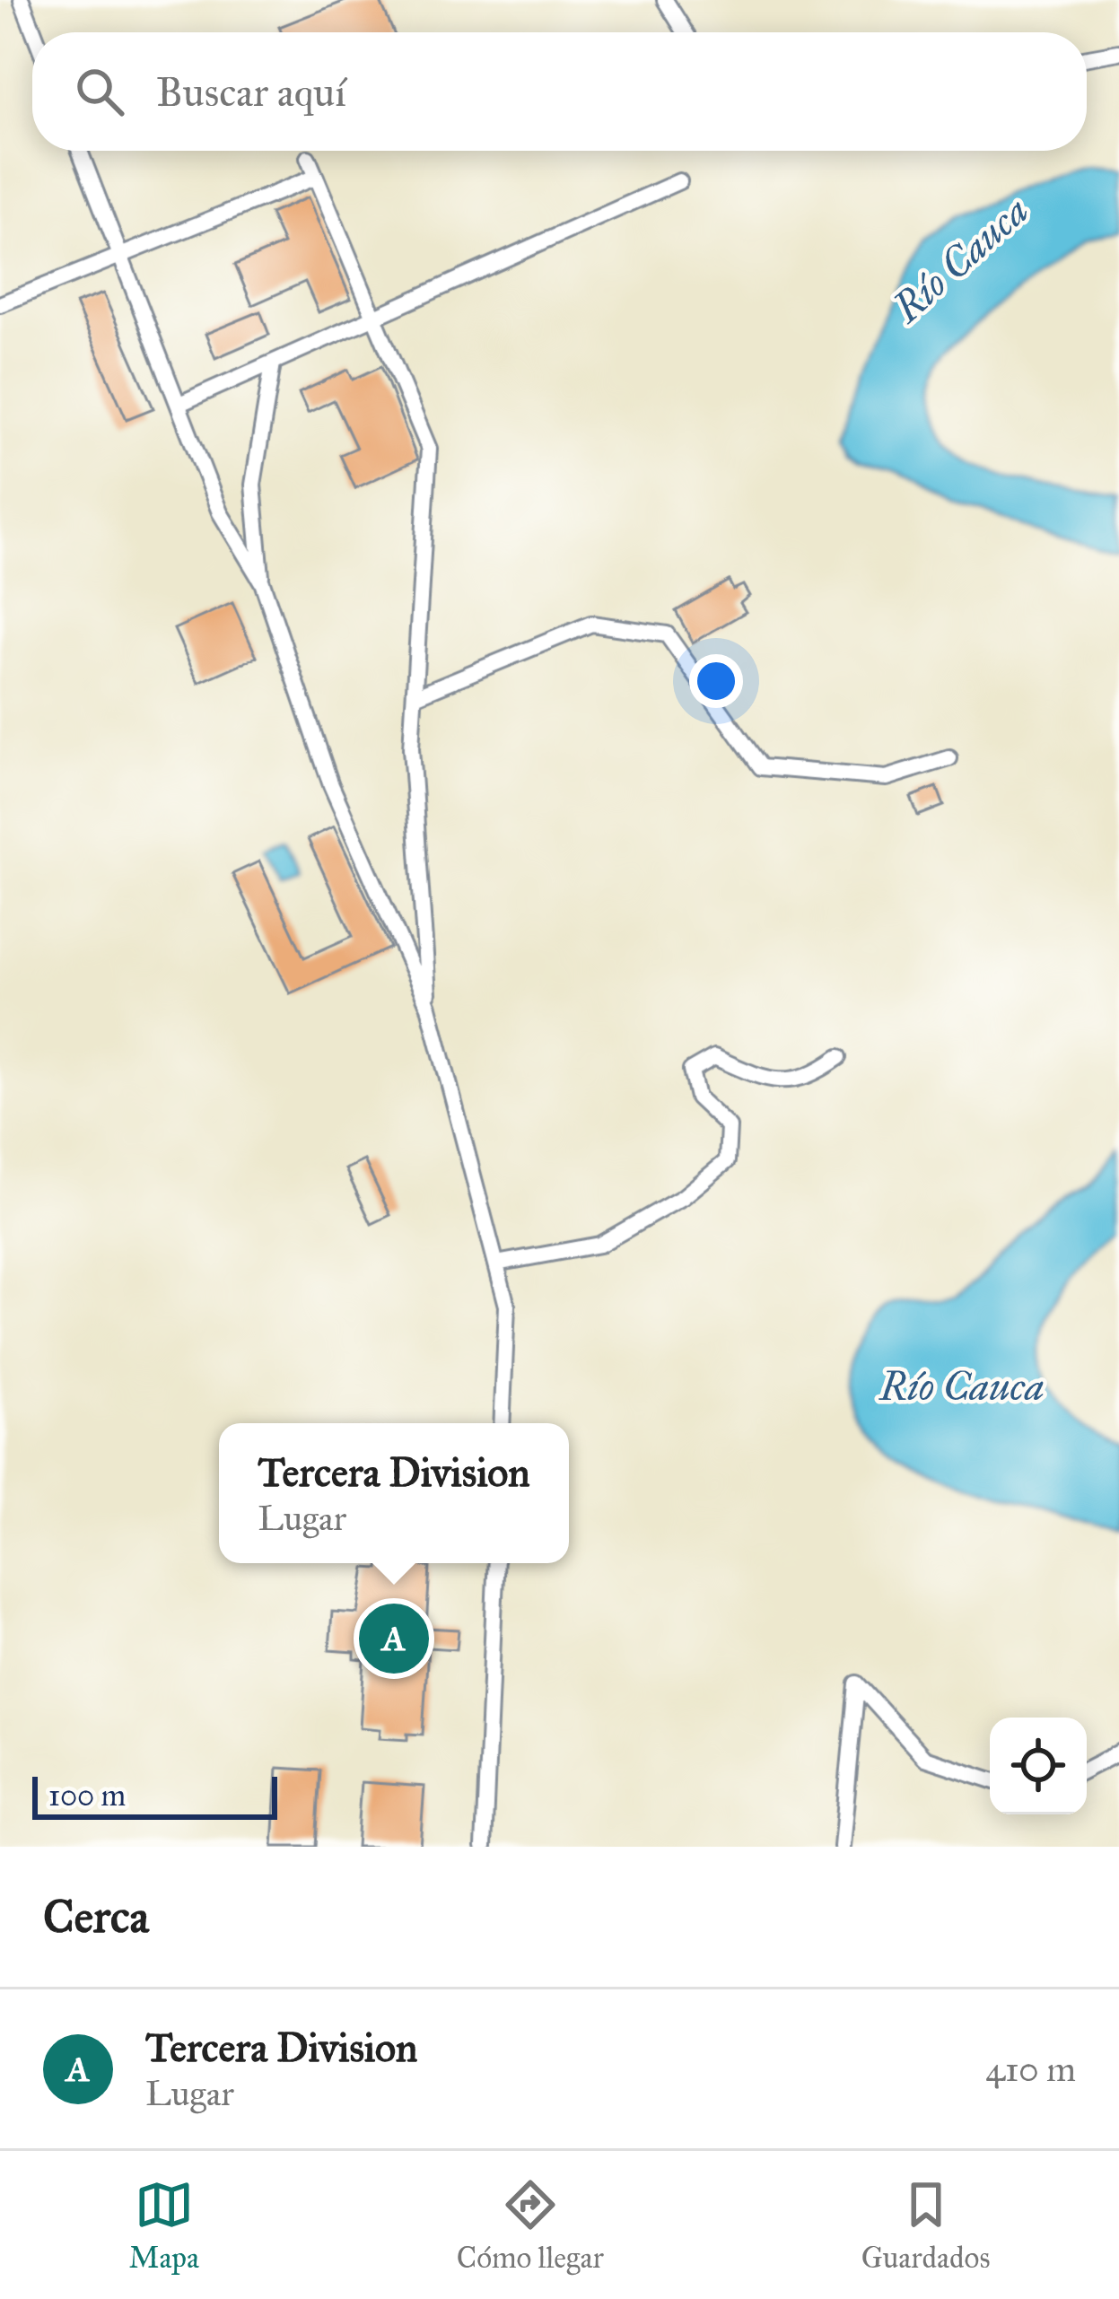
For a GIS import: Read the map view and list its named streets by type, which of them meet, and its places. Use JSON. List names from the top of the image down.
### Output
{
  "water": ["Río Cauca"],
  "scale_bar": "100 m",
  "page": {
    "search": "Buscar aquí",
    "popup": ["Tercera Division", "Lugar"],
    "pins": "A",
    "scale": "100 m",
    "heading": "Cerca",
    "list": [
      {
        "mark": "A",
        "name": "Tercera Division",
        "note": "Lugar",
        "value": "410 m"
      }
    ],
    "nav": ["Mapa", "Cómo llegar", "Guardados"]
  }
}
